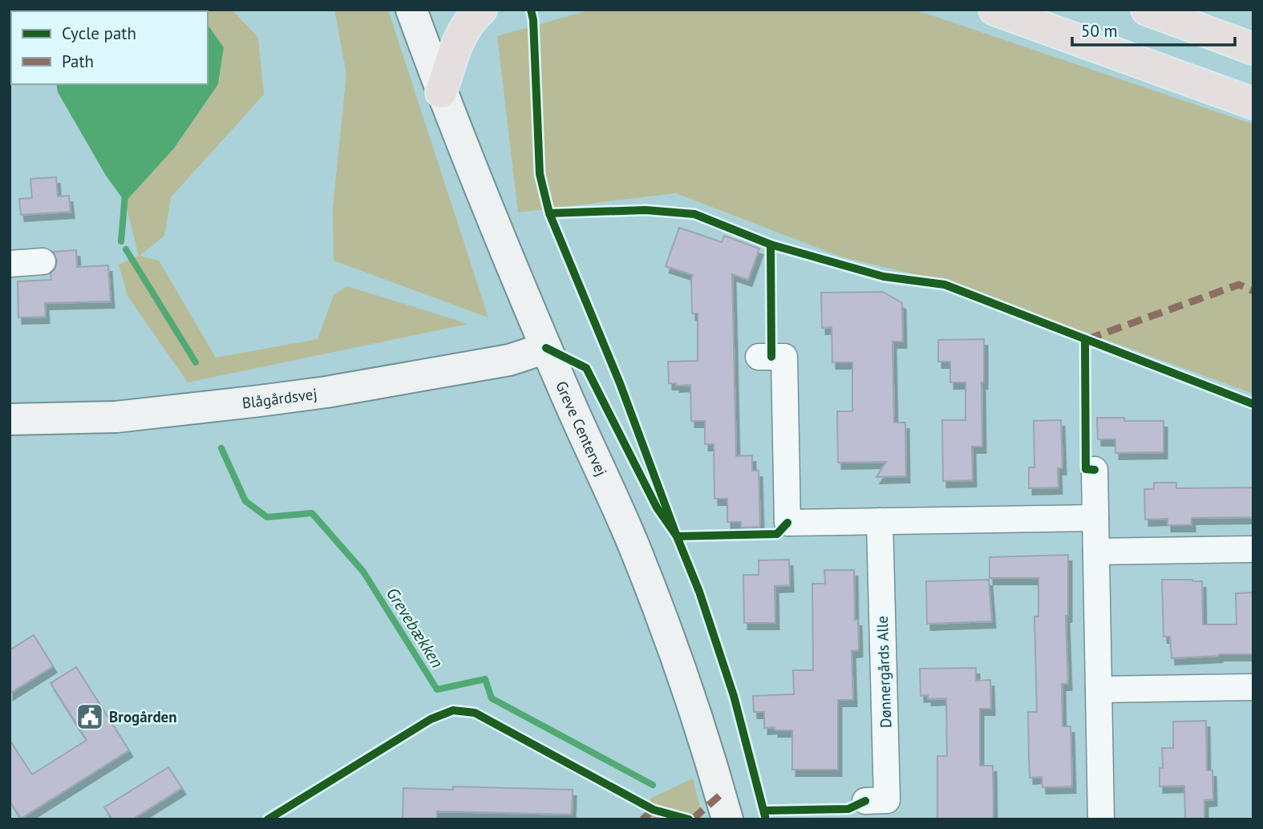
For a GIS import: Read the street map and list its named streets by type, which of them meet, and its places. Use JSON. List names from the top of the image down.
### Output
{
  "streets": {
    "street": ["Blågårdsvej", "Greve Centervej", "Dønnergårds Alle"]
  },
  "crossings": [
    ["Blågårdsvej", "Greve Centervej"]
  ],
  "water": ["Grevebækken"],
  "places": {
    "public building": ["Brogården"]
  },
  "legend": ["Cycle path", "Path"],
  "scale_bar": "50 m"
}
